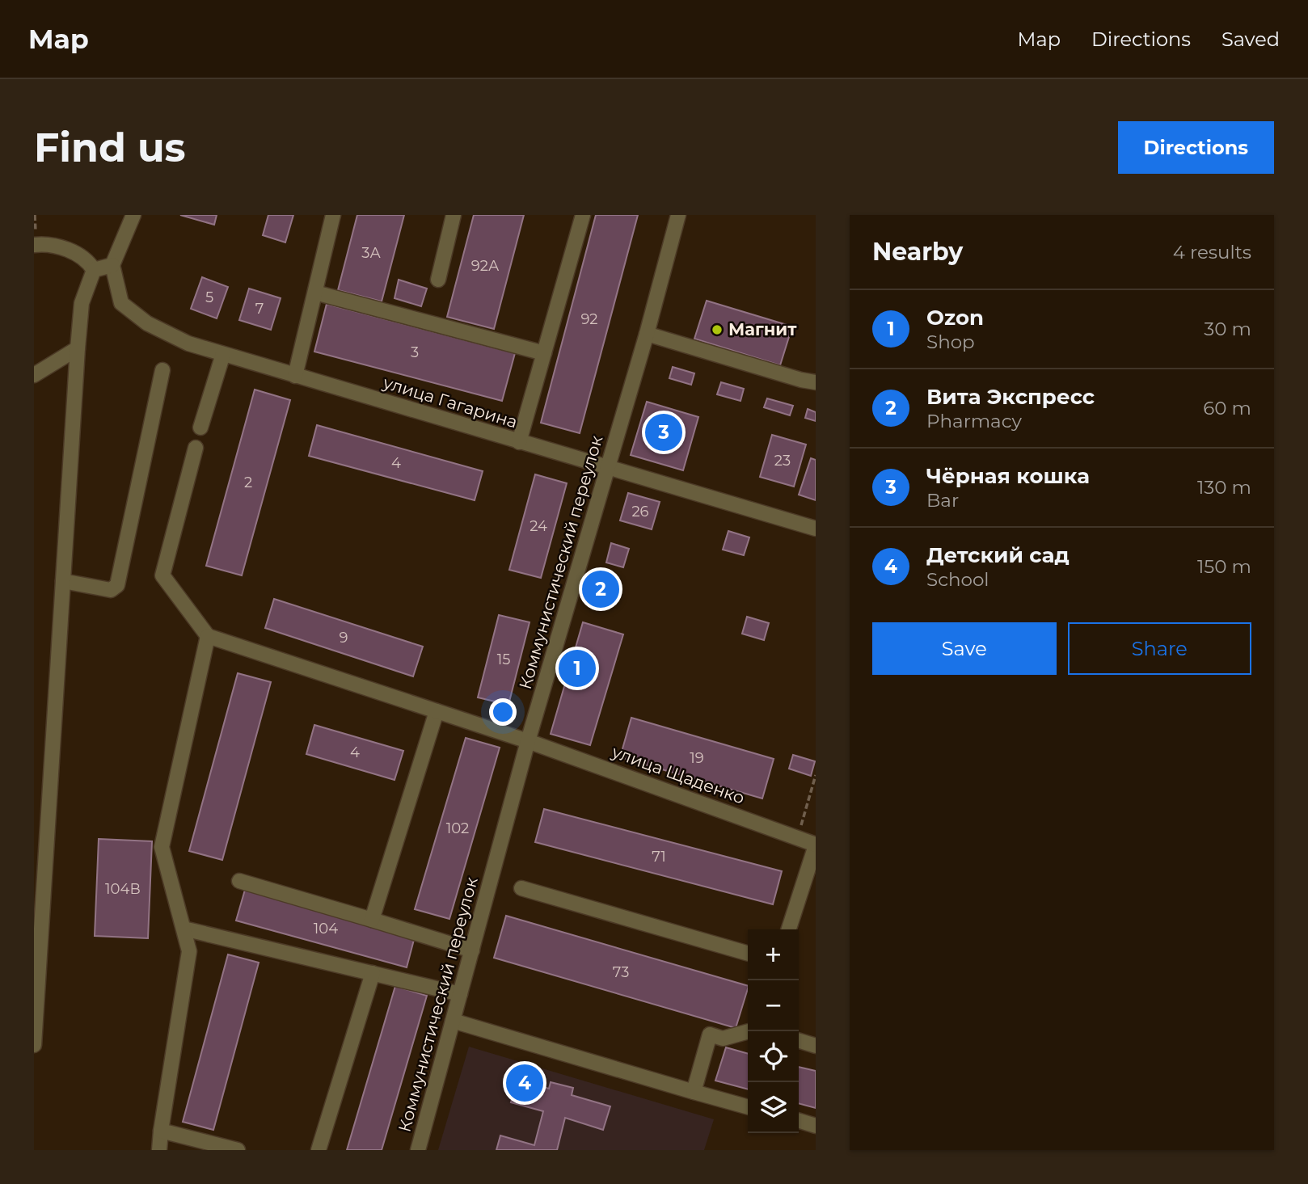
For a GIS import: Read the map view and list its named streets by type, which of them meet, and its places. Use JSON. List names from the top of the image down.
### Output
{
  "streets": {
    "street": ["улица Гагарина", "Коммунистический переулок", "улица Щаденко"]
  },
  "crossings": [
    ["улица Гагарина", "Коммунистический переулок"],
    ["Коммунистический переулок", "улица Щаденко"]
  ],
  "places": ["Магнит"],
  "house_numbers": [
    "3А",
    "92А",
    "5",
    "7",
    "92",
    "3",
    "23",
    "4",
    "2",
    "26",
    "24",
    "9",
    "15",
    "4",
    "19",
    "102",
    "71",
    "104В",
    "104",
    "73"
  ],
  "page": {
    "header": "Map",
    "nav": ["Map", "Directions", "Saved"],
    "buttons": [
      "Directions",
      ["Save", "Share"]
    ],
    "title": "Find us",
    "heading": ["Nearby", "4 results"],
    "list": [
      {
        "mark": "1",
        "name": "Ozon",
        "note": "Shop",
        "value": "30 m"
      },
      {
        "mark": "2",
        "name": "Вита Экспресс",
        "note": "Pharmacy",
        "value": "60 m"
      },
      {
        "mark": "3",
        "name": "Чёрная кошка",
        "note": "Bar",
        "value": "130 m"
      },
      {
        "mark": "4",
        "name": "Детский сад",
        "note": "School",
        "value": "150 m"
      }
    ],
    "pins": [
      "3",
      "2",
      "1",
      "4"
    ],
    "map_buttons": ["+", "−"]
  }
}
